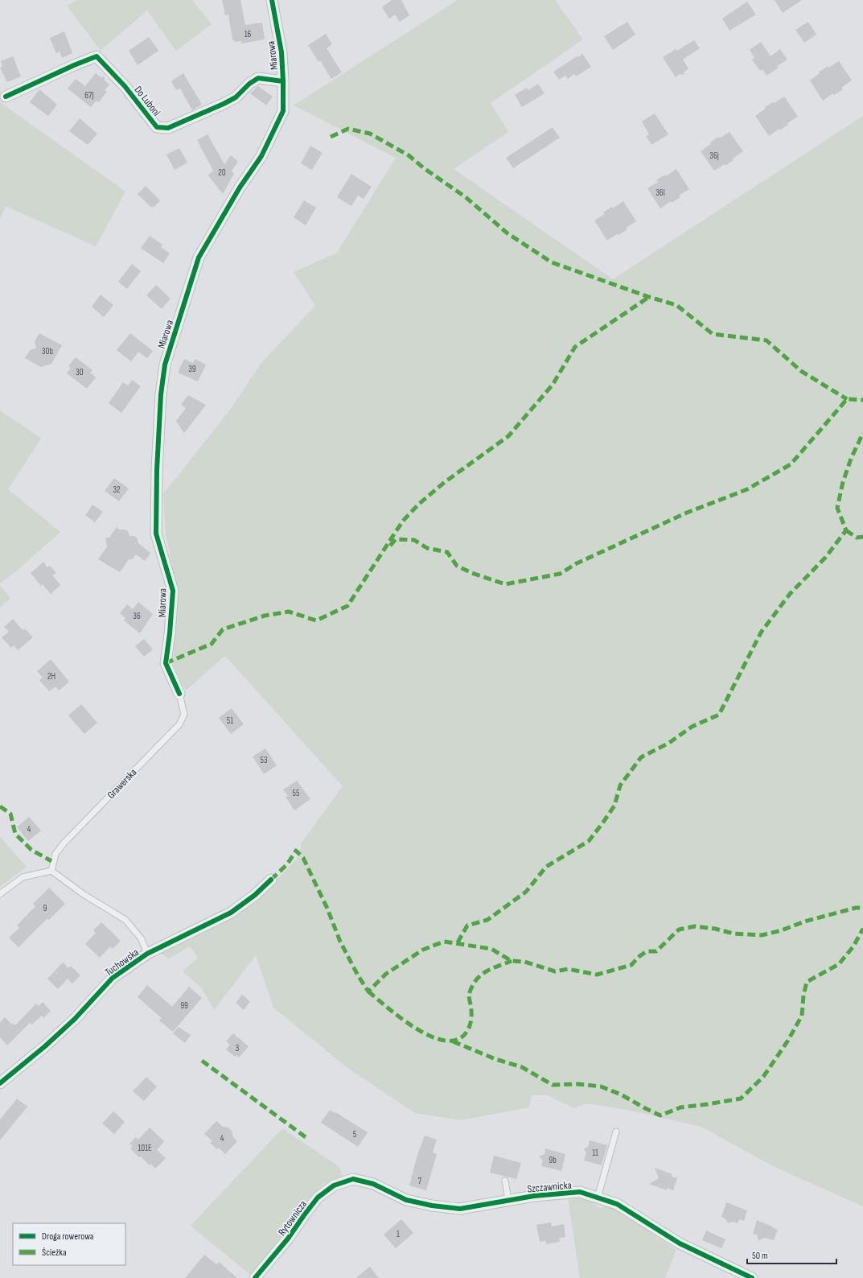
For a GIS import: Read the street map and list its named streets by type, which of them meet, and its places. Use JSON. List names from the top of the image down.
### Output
{
  "streets": {
    "street": [
      "Miarowa",
      "Do Luboni",
      "Tuchowska",
      "Szczawnicka",
      "Rytownicza"
    ],
    "lane": ["Grawerska"]
  },
  "crossings": [
    ["Miarowa", "Do Luboni"],
    ["Miarowa", "Grawerska"],
    ["Szczawnicka", "Rytownicza"]
  ],
  "house_numbers": [
    "16",
    "67J",
    "36j",
    "20",
    "36l",
    "30b",
    "39",
    "30",
    "32",
    "36",
    "2H",
    "51",
    "53",
    "55",
    "4",
    "9",
    "99",
    "3",
    "5",
    "4",
    "101E",
    "11",
    "9b",
    "7",
    "1"
  ],
  "legend": ["Droga rowerowa", "Ścieżka"],
  "scale_bar": "50 m"
}
